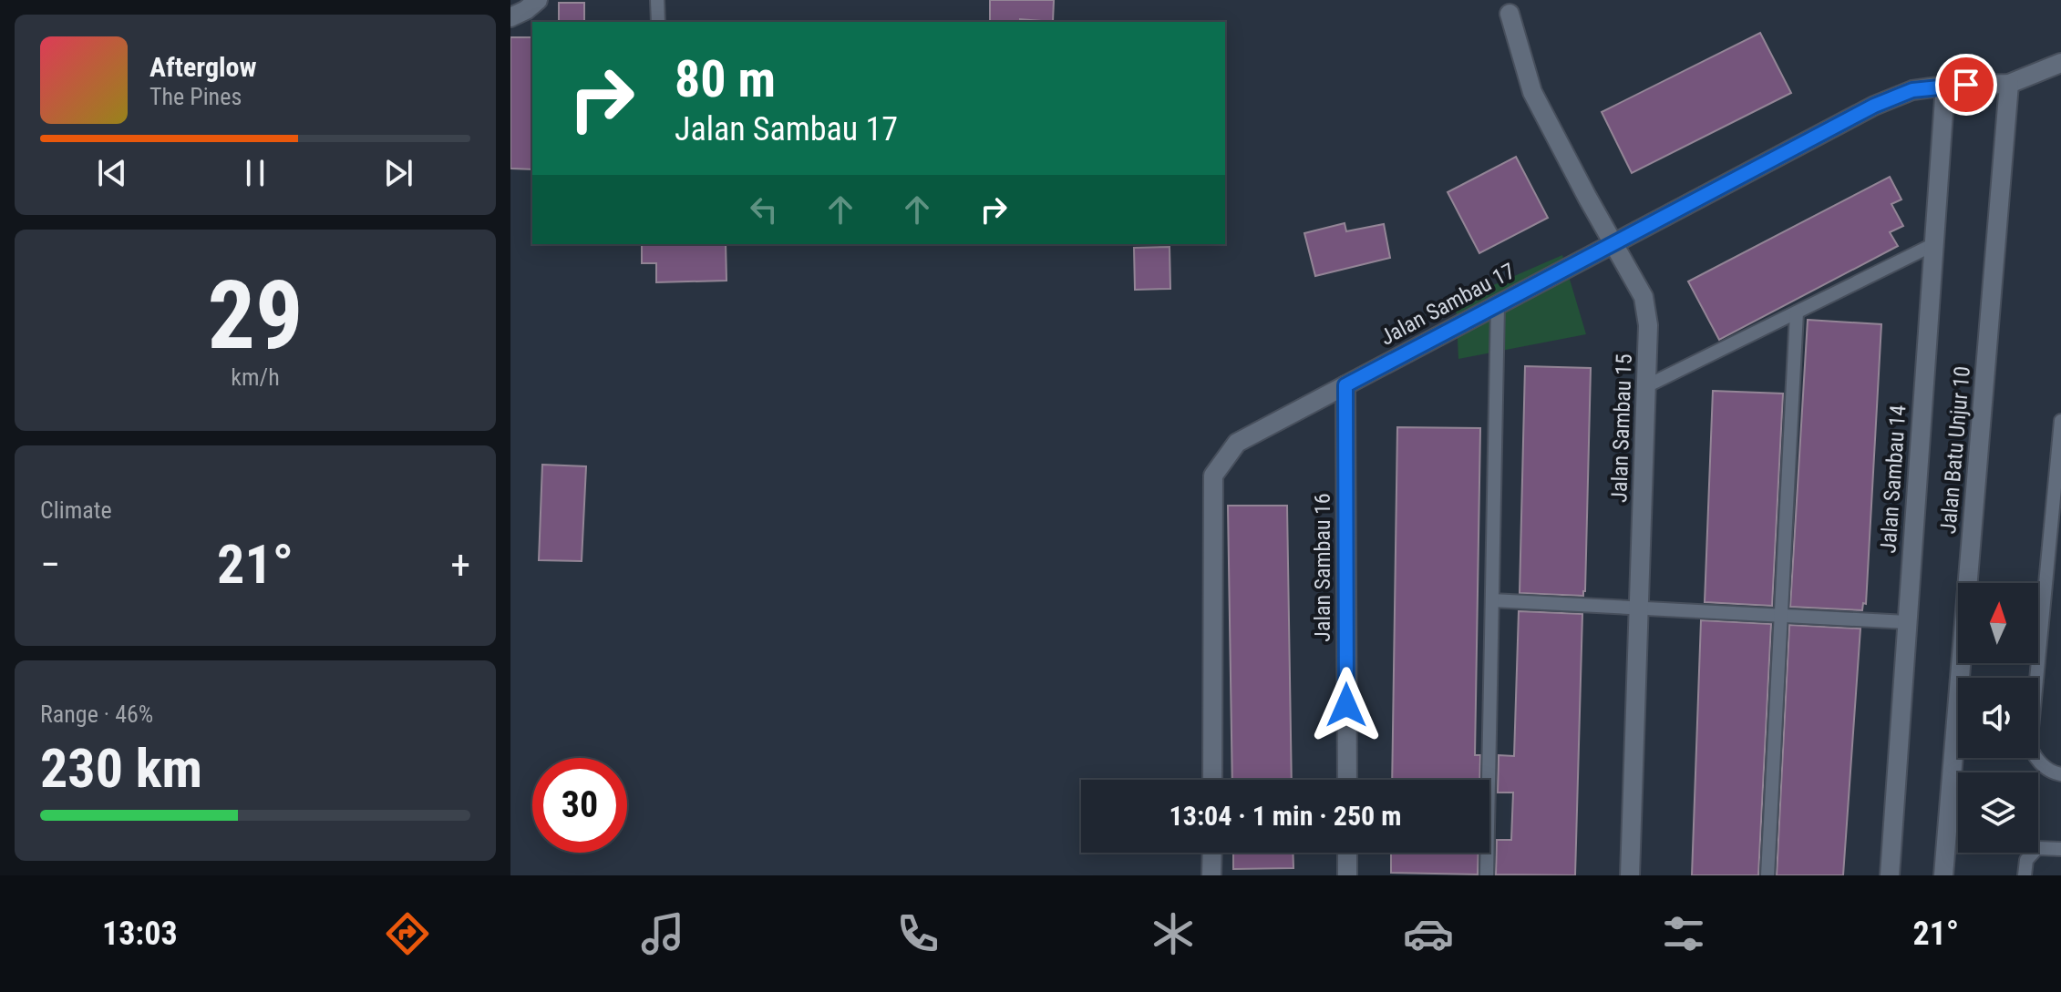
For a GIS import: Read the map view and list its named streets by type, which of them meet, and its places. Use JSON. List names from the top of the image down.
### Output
{
  "streets": {
    "street": [
      "Jalan Sambau 17",
      "Jalan Sambau 15",
      "Jalan Batu Unjur 10",
      "Jalan Sambau 14",
      "Jalan Sambau 16"
    ]
  },
  "crossings": [
    ["Jalan Sambau 17", "Jalan Sambau 15"],
    ["Jalan Sambau 17", "Jalan Batu Unjur 10"],
    ["Jalan Sambau 17", "Jalan Sambau 14"],
    ["Jalan Sambau 17", "Jalan Sambau 16"]
  ],
  "north": "top",
  "page": {
    "turn": ["80 m", "Jalan Sambau 17"],
    "song": ["Afterglow", "The Pines"],
    "tile": [
      ["29", "km/h"],
      "Climate",
      ["Range · 46%", "230 km"]
    ],
    "heat": ["−", "21°", "+"],
    "limit": "30",
    "trip": "13:04 · 1 min · 250 m",
    "tabs": ["13:03", "21°"]
  }
}
